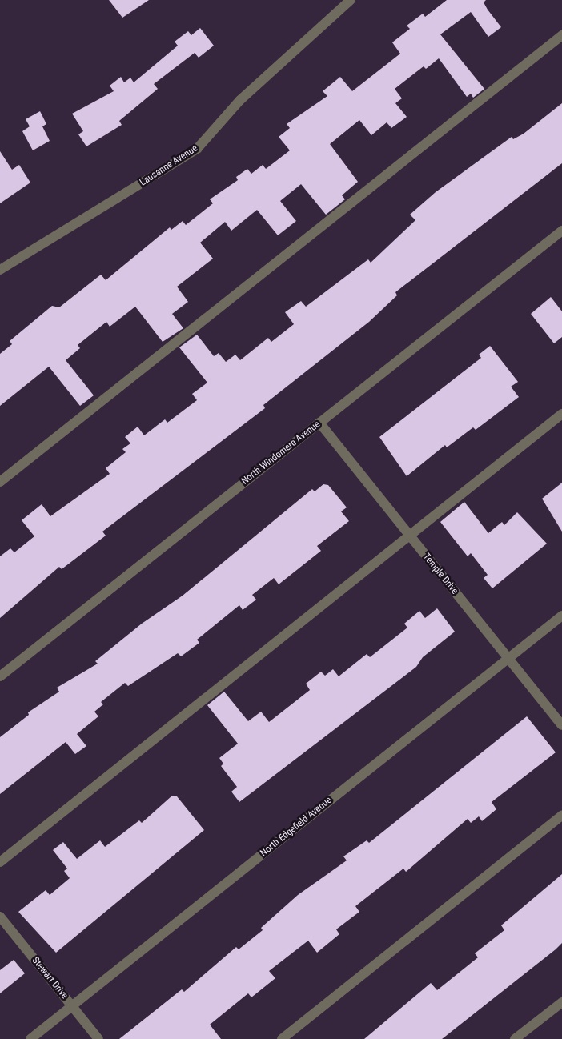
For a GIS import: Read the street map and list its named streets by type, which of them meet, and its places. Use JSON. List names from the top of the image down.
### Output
{
  "streets": {
    "street": [
      "Lausanne Avenue",
      "North Windomere Avenue",
      "Temple Drive",
      "North Edgefield Avenue",
      "Stewart Drive"
    ]
  },
  "crossings": [
    ["North Windomere Avenue", "Temple Drive"],
    ["Temple Drive", "North Edgefield Avenue"],
    ["North Edgefield Avenue", "Stewart Drive"]
  ]
}
